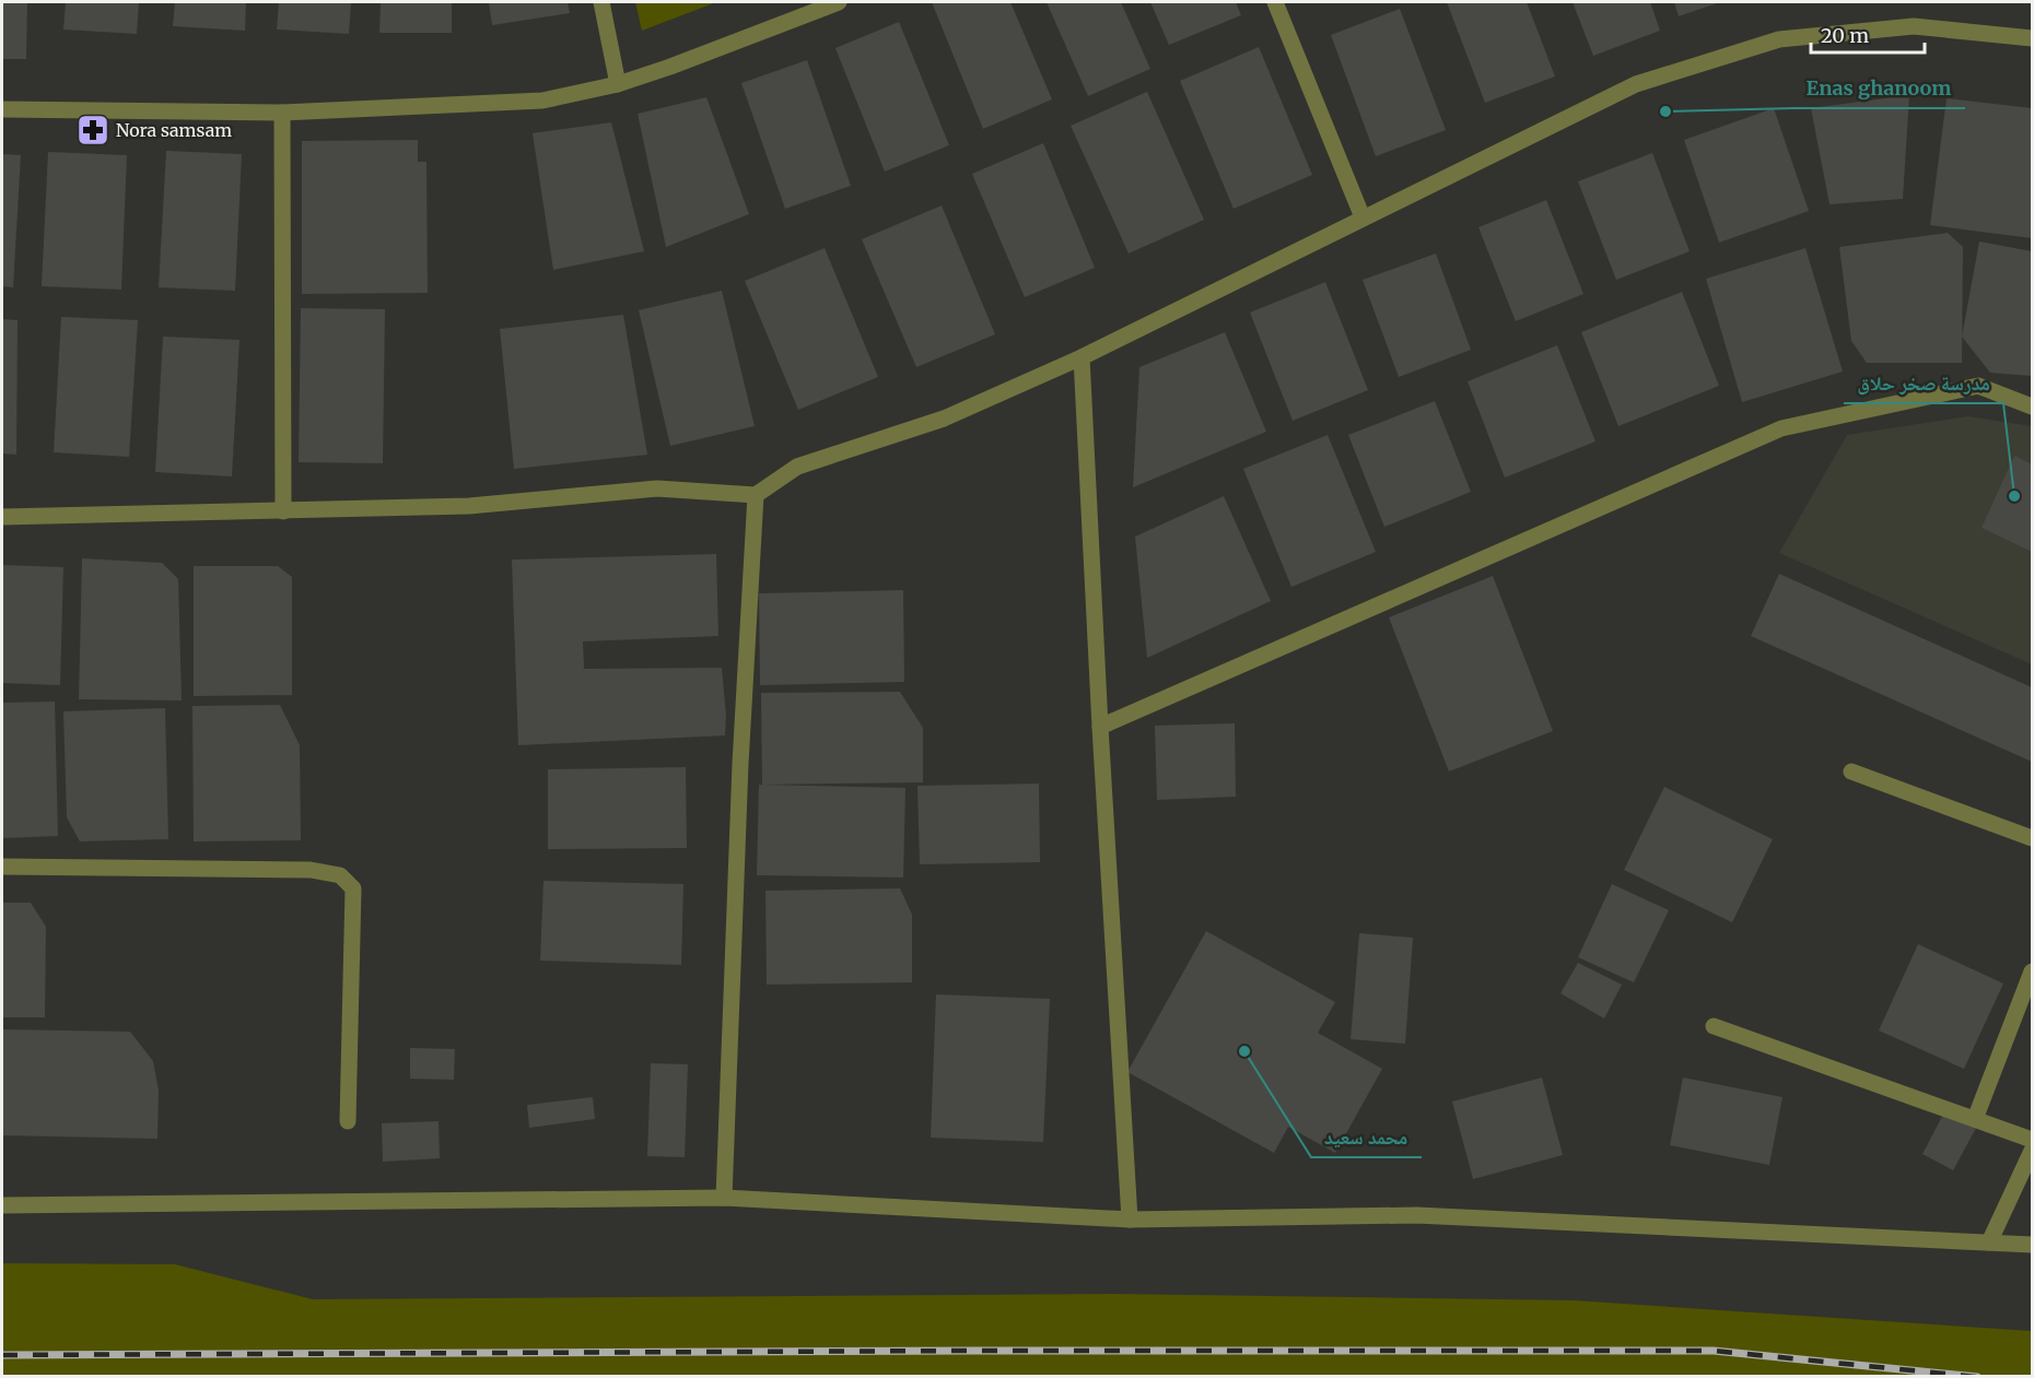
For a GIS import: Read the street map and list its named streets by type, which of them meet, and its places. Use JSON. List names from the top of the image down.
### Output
{
  "places": {
    "other": ["Enas ghanoom", "مدرسة صخر حلاق", "محمد سعيد"],
    "pharmacy": ["Nora samsam"]
  },
  "scale_bar": "20 m"
}
